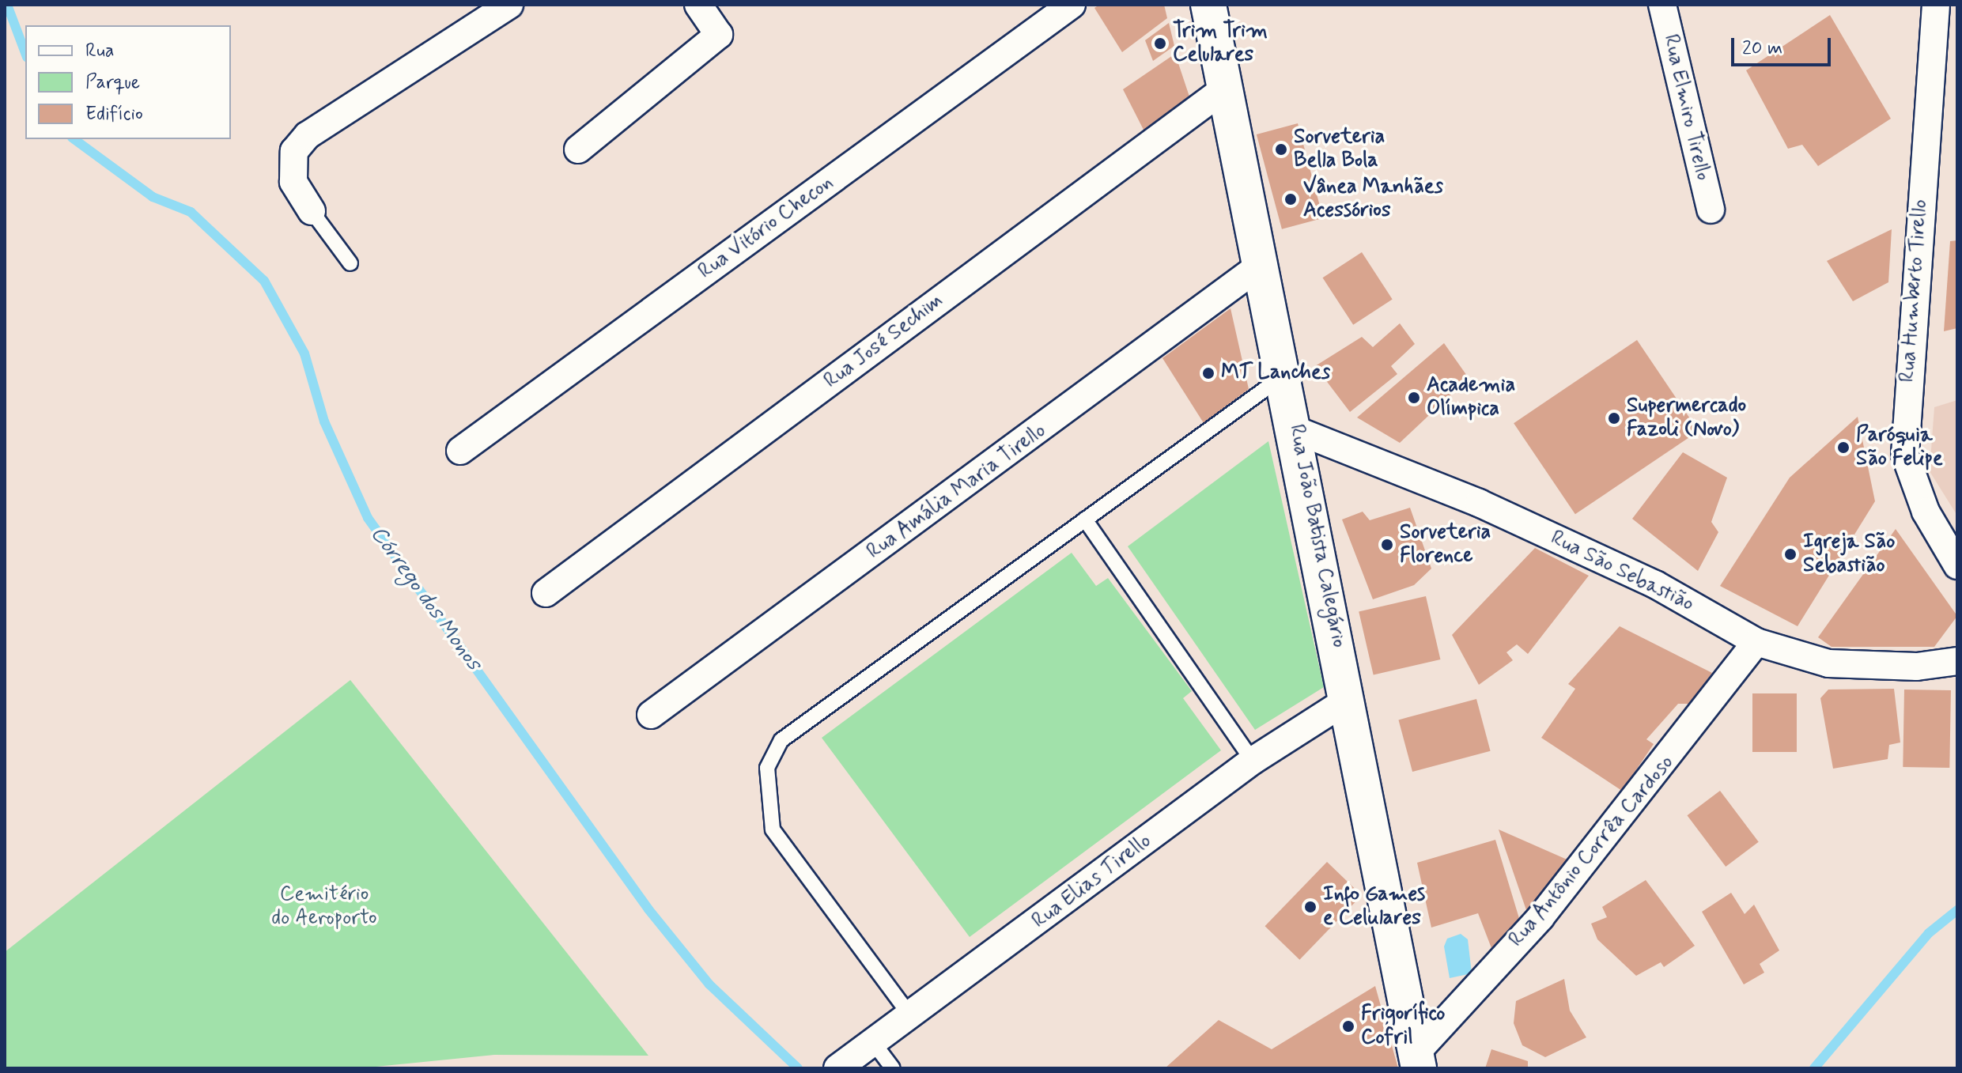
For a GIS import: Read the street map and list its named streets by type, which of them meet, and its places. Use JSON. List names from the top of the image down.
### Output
{
  "streets": {
    "street": [
      "Rua Elmiro Tirello",
      "Rua Vitório Checon",
      "Rua Humberto Tirello",
      "Rua José Sechim",
      "Rua Amália Maria Tirello",
      "Rua João Batista Calegário",
      "Rua São Sebastião",
      "Rua Antônio Corrêa Cardoso",
      "Rua Elias Tirello"
    ]
  },
  "crossings": [
    ["Rua José Sechim", "Rua João Batista Calegário"],
    ["Rua Amália Maria Tirello", "Rua João Batista Calegário"],
    ["Rua João Batista Calegário", "Rua São Sebastião"],
    ["Rua João Batista Calegário", "Rua Antônio Corrêa Cardoso"],
    ["Rua João Batista Calegário", "Rua Elias Tirello"],
    ["Rua São Sebastião", "Rua Antônio Corrêa Cardoso"]
  ],
  "water": ["Córrego dos Monos"],
  "parks": ["Cemitério do Aeroporto"],
  "places": [
    "Trim Trim Celulares",
    "Sorveteria Bella Bola",
    "Vânea Manhães Acessórios",
    "MT Lanches",
    "Academia Olímpica",
    "Supermercado Fazoli (Novo)",
    "Paróquia São Felipe",
    "Sorveteria Florence",
    "Igreja São Sebastião",
    "Info Games e Celulares",
    "Frigorífico Cofril"
  ],
  "legend": ["Rua", "Parque", "Edifício"],
  "scale_bar": "20 m"
}
